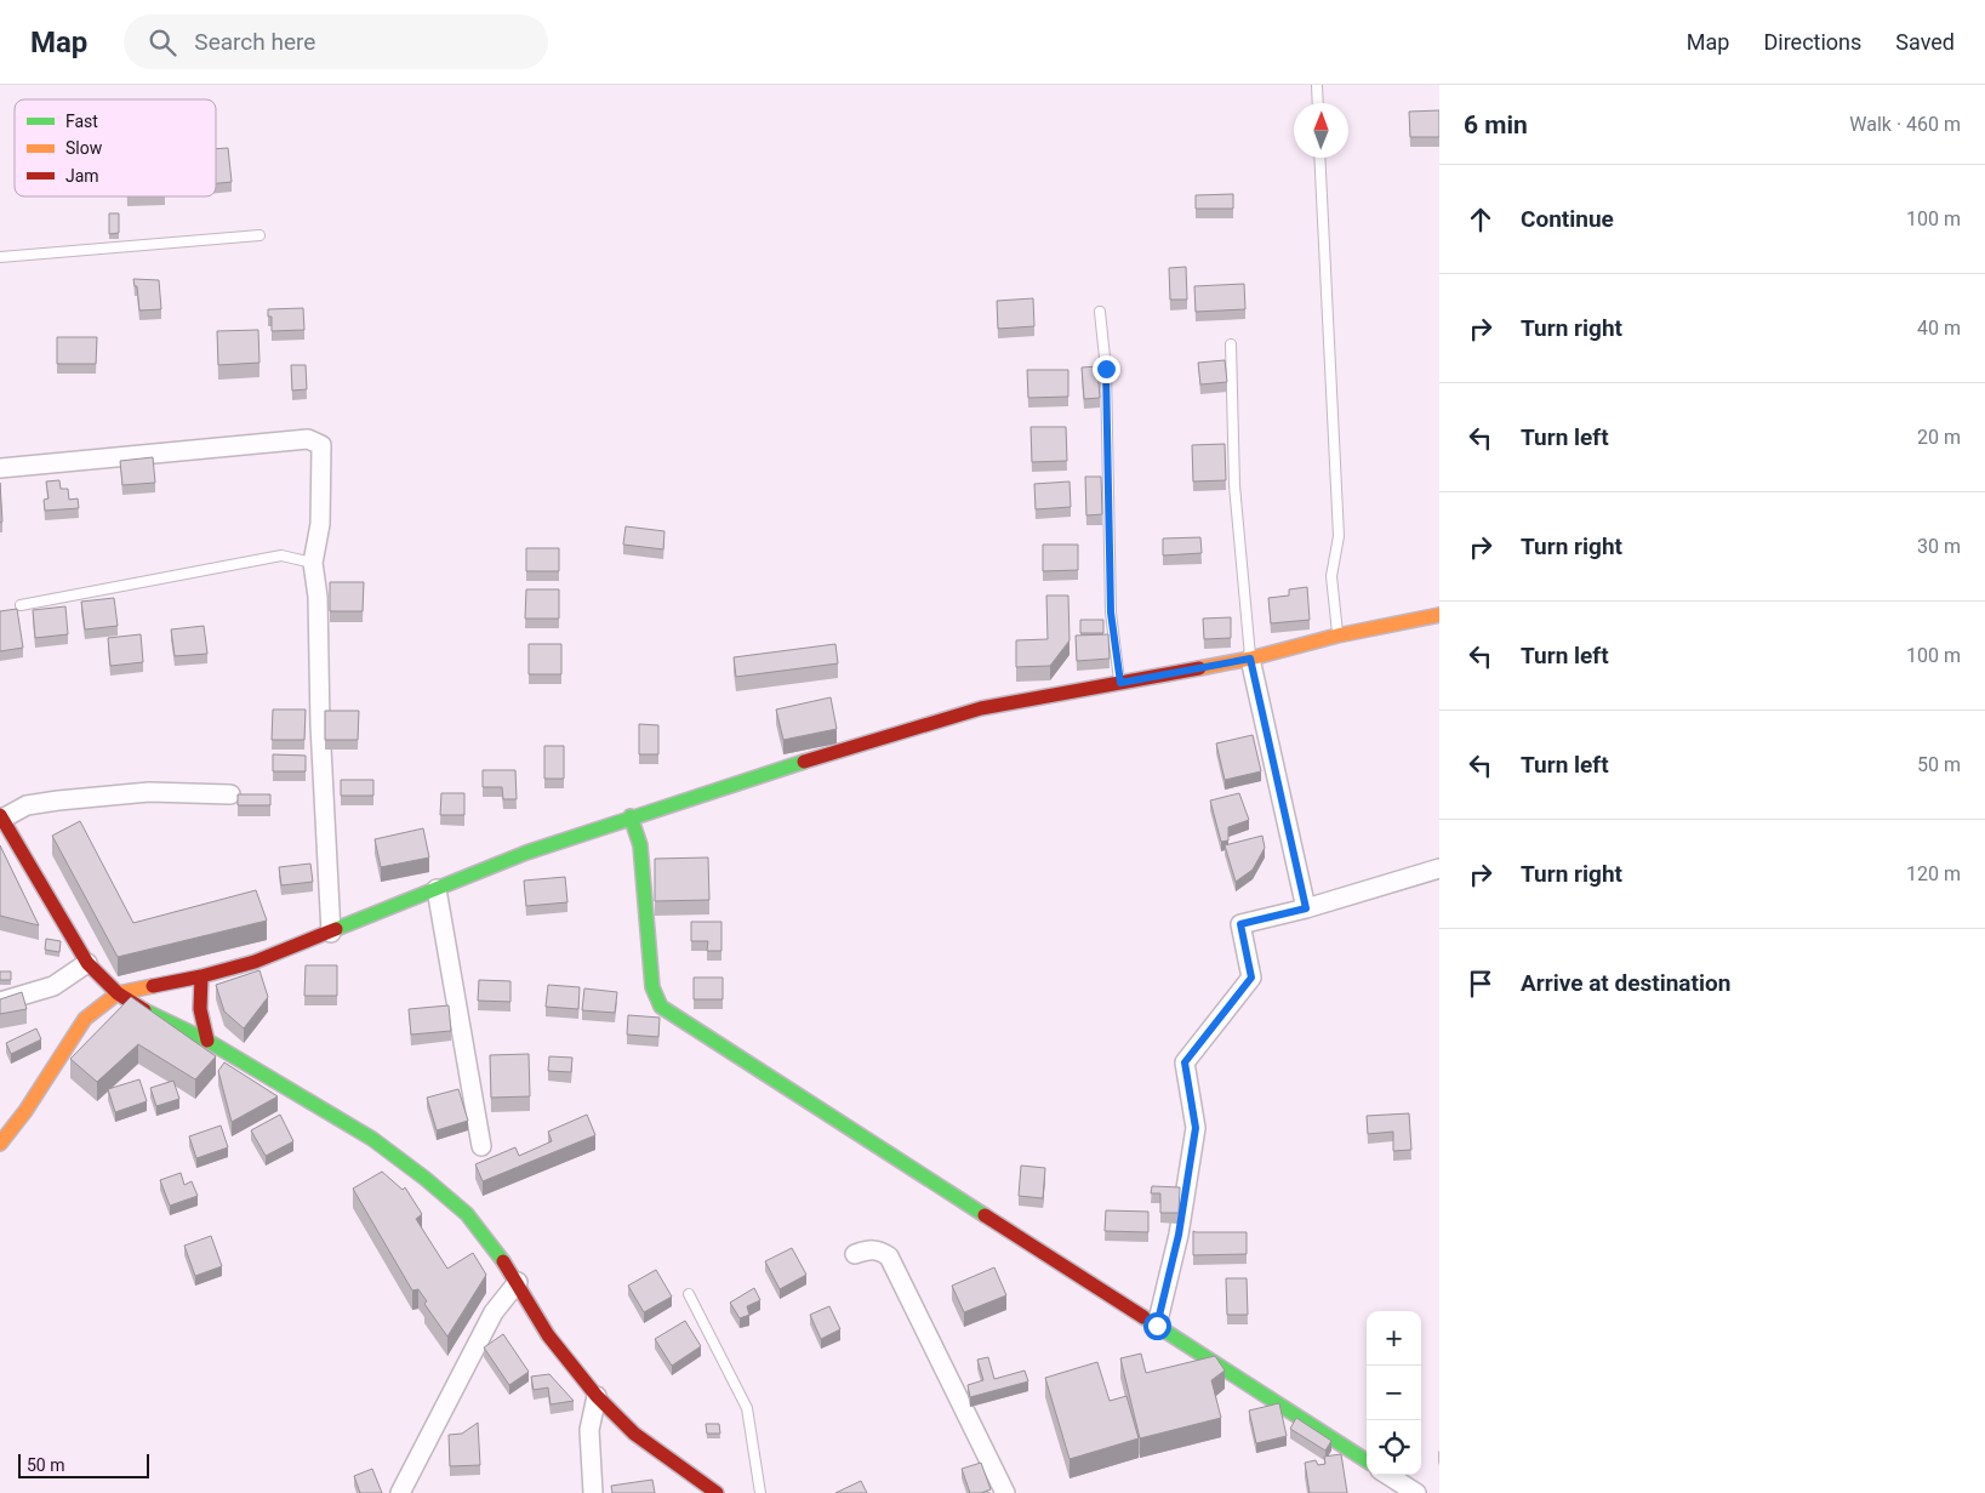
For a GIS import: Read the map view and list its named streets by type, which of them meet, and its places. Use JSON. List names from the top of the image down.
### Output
{
  "legend": ["Fast", "Slow", "Jam"],
  "scale_bar": "50 m",
  "north": "top",
  "page": {
    "header": "Map",
    "search": "Search here",
    "nav": ["Map", "Directions", "Saved"],
    "heading": ["6 min", "Walk · 460 m"],
    "list": [
      ["Continue", "100 m"],
      ["Turn right", "40 m"],
      ["Turn left", "20 m"],
      ["Turn right", "30 m"],
      ["Turn left", "100 m"],
      ["Turn left", "50 m"],
      ["Turn right", "120 m"],
      "Arrive at destination"
    ],
    "map_buttons": ["+", "−"],
    "scale": "50 m"
  }
}
